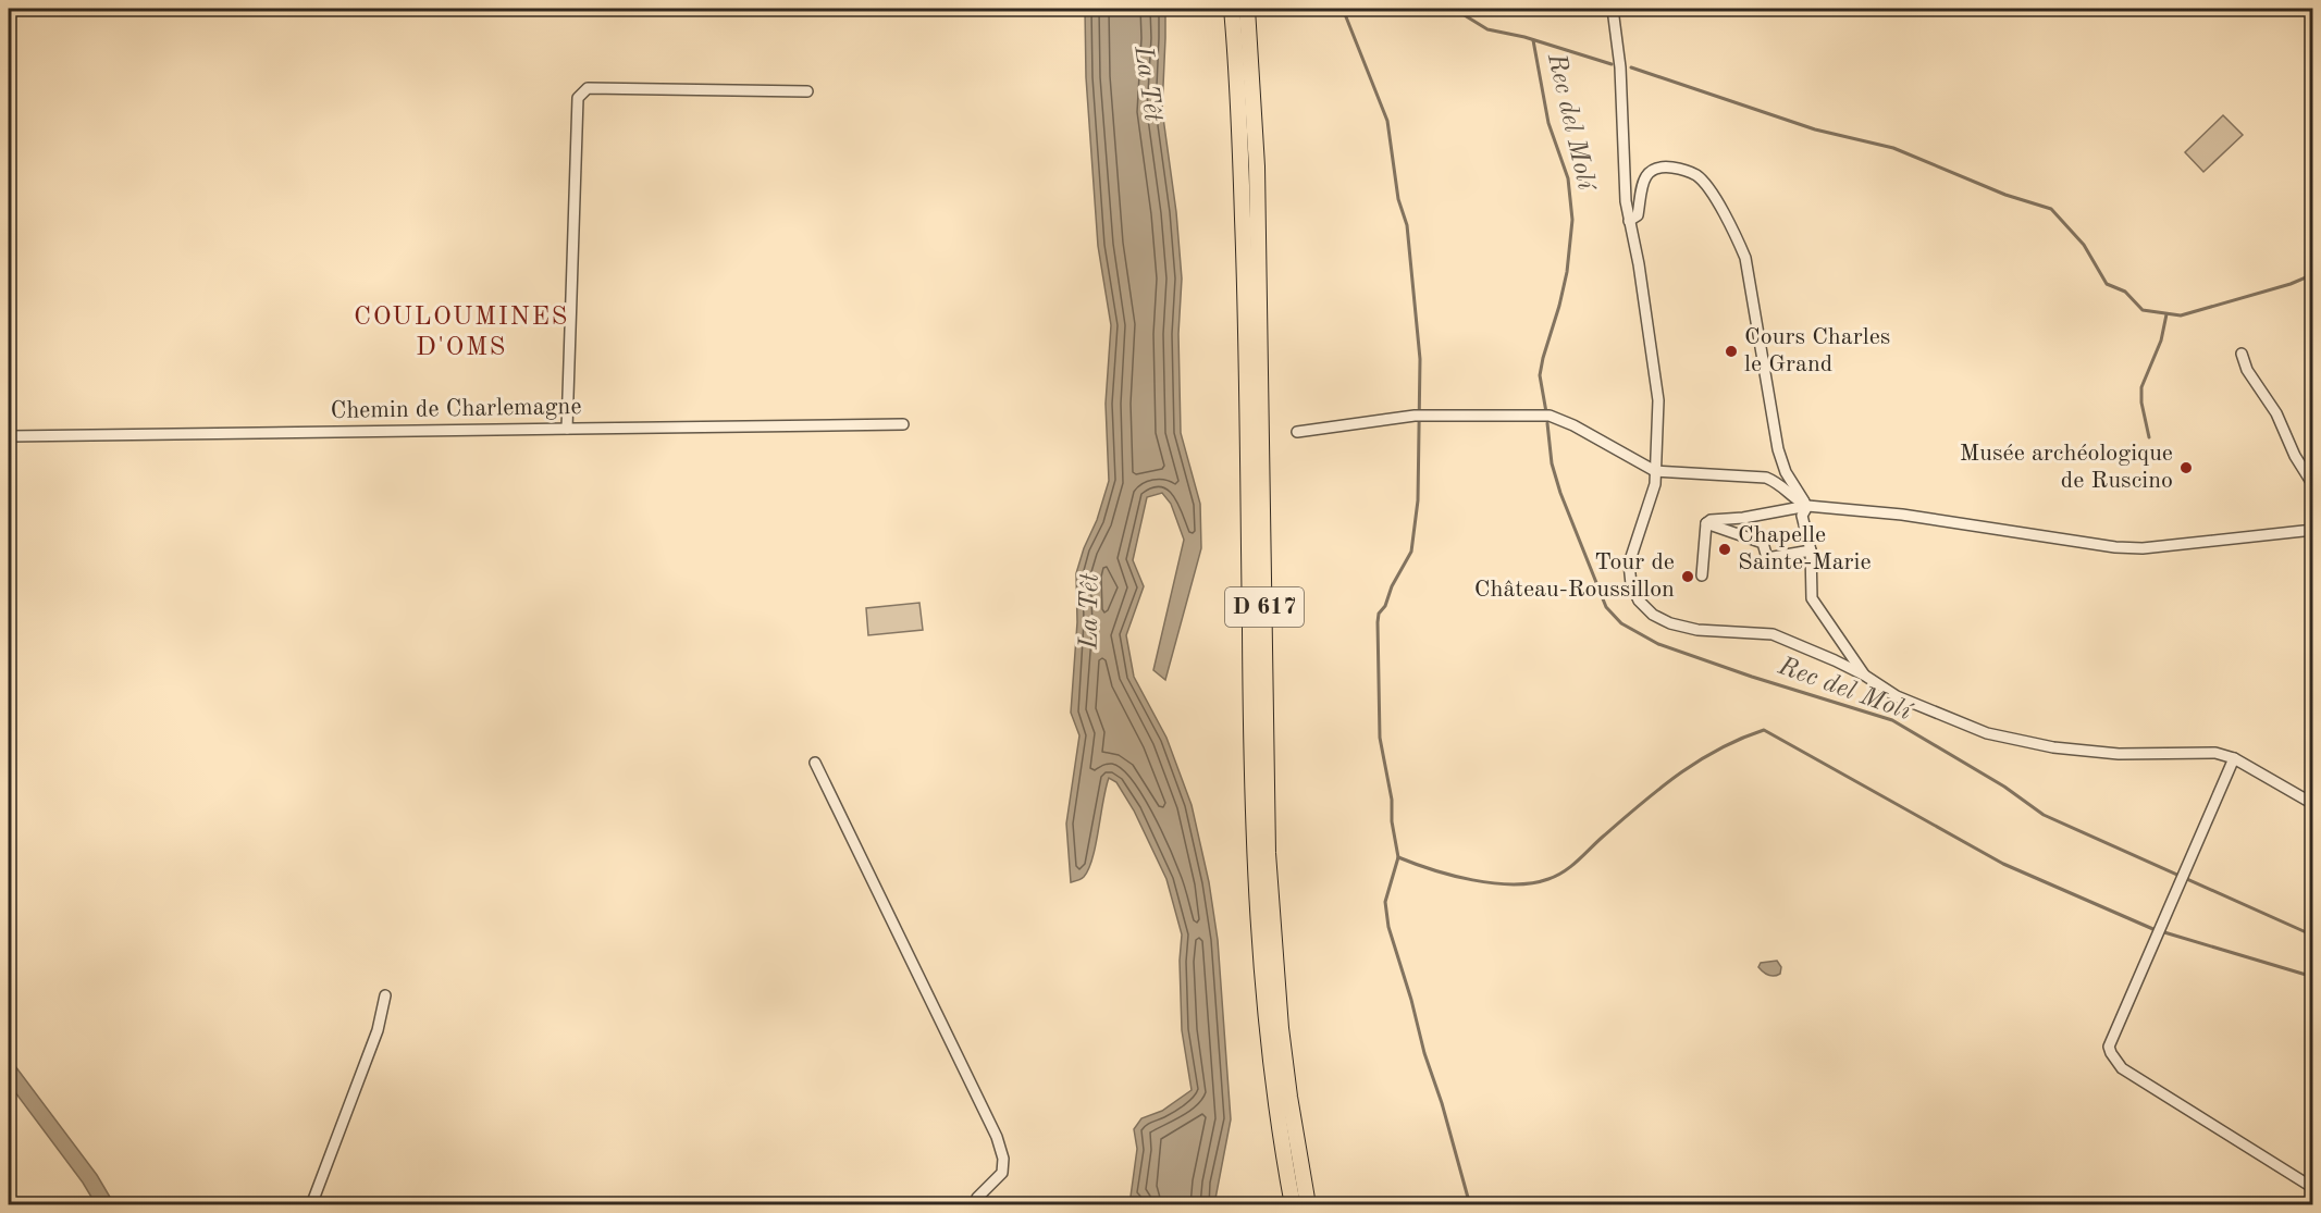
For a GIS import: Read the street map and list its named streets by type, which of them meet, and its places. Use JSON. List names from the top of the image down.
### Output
{
  "streets": {
    "highway": ["D 617"],
    "street": ["Chemin de Charlemagne"]
  },
  "districts": ["COULOUMINES D'OMS"],
  "water": ["La Têt", "Rec del Molí"],
  "places": [
    "Cours Charles le Grand",
    "Musée archéologique de Ruscino",
    "Chapelle Sainte-Marie",
    "Tour de Château-Roussillon"
  ]
}
